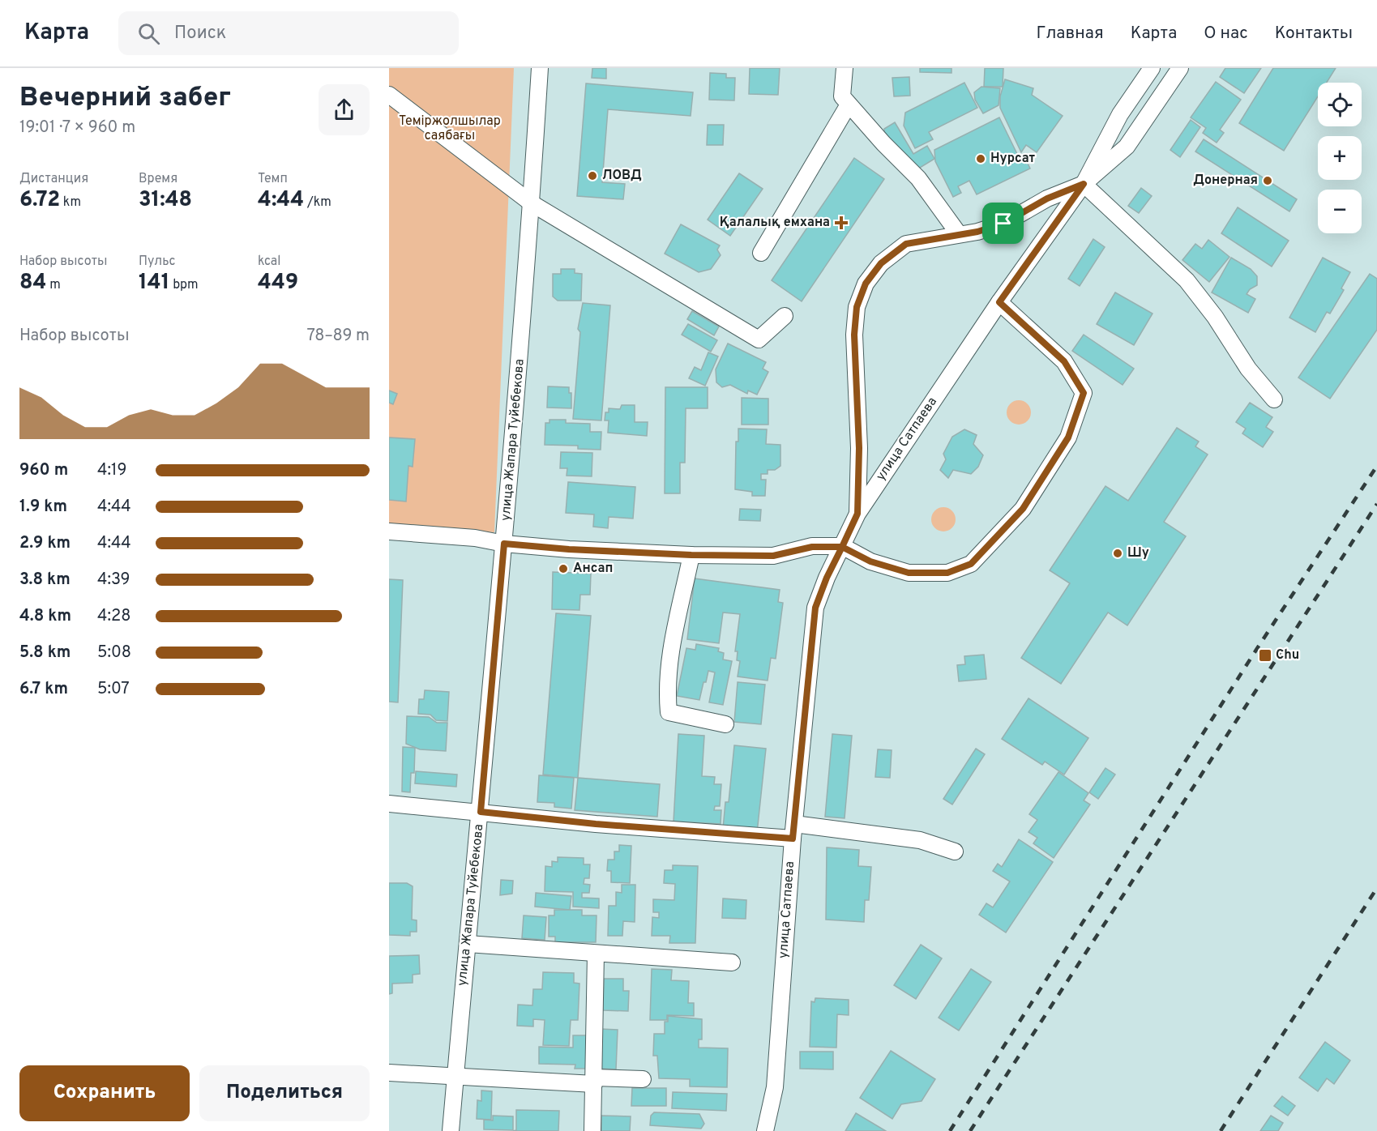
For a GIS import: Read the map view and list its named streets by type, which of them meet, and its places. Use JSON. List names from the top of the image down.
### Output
{
  "streets": {
    "street": ["улица Сатпаева", "улица Жапара Туйебекова"]
  },
  "parks": ["Теміржолшылар саябағы"],
  "places": {
    "other": [
      "Нурсат",
      "ЛОВД",
      "Донерная",
      "Шу",
      "Ансап"
    ],
    "health": ["Қалалық емхана"],
    "transit": ["Chu"]
  },
  "page": {
    "header": "Карта",
    "search": "Поиск",
    "nav": [
      "Главная",
      "Карта",
      "О нас",
      "Контакты"
    ],
    "heading": ["Вечерний забег", "19:01 · 7 × 960 m"],
    "map_buttons": ["+", "−"],
    "stats": [
      ["Дистанция", "6.72 km"],
      ["Время", "31:48"],
      ["Темп", "4:44 /km"],
      ["Набор высоты", "84 m"],
      ["Пульс", "141 bpm"],
      ["kcal", "449"]
    ],
    "chart": ["Набор высоты", "78–89 m"],
    "list": [
      {
        "name": "960 m",
        "note": "4:19"
      },
      {
        "name": "1.9 km",
        "note": "4:44"
      },
      {
        "name": "2.9 km",
        "note": "4:44"
      },
      {
        "name": "3.8 km",
        "note": "4:39"
      },
      {
        "name": "4.8 km",
        "note": "4:28"
      },
      {
        "name": "5.8 km",
        "note": "5:08"
      },
      {
        "name": "6.7 km",
        "note": "5:07"
      }
    ],
    "buttons": ["Сохранить", "Поделиться"]
  }
}
